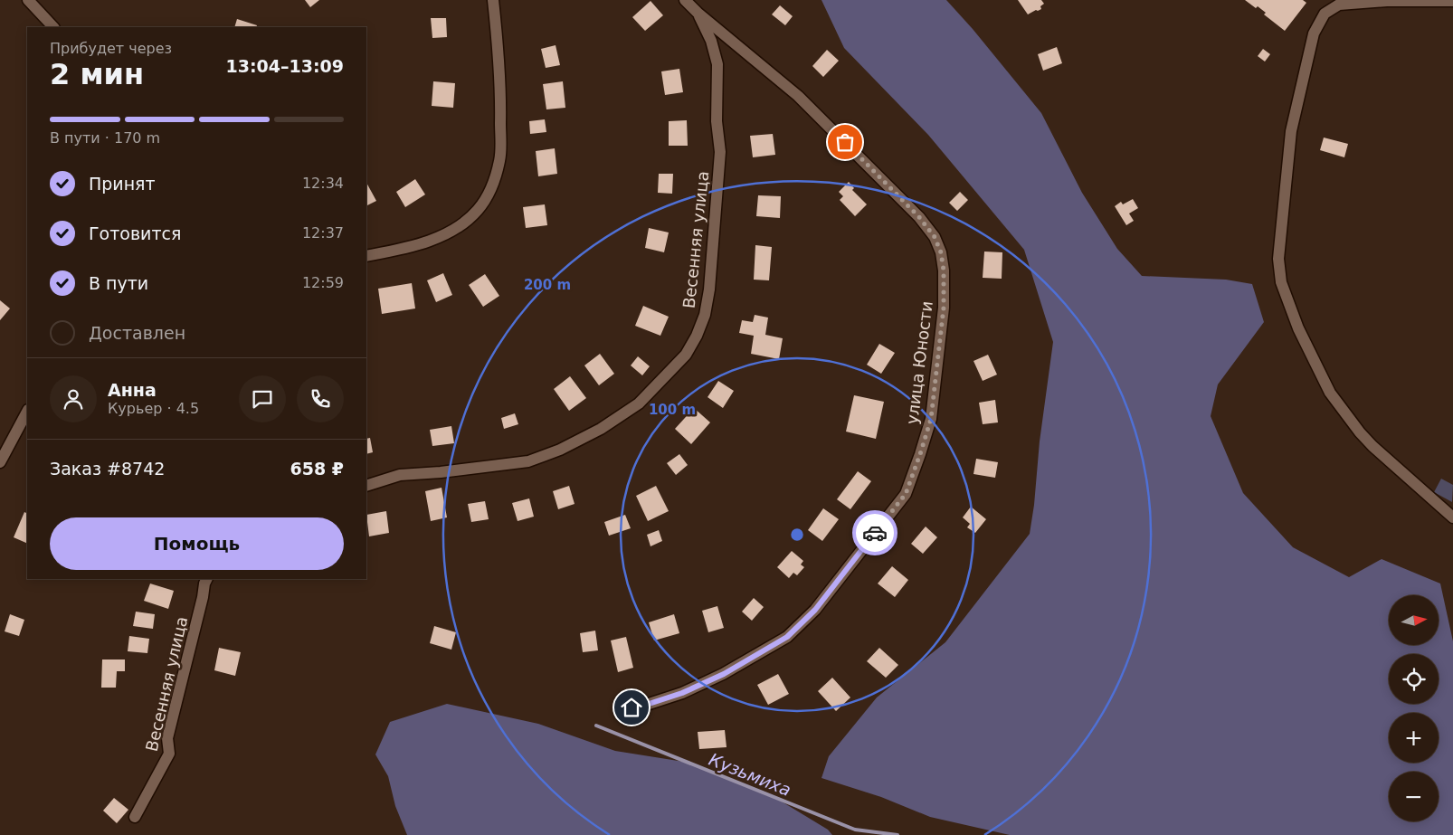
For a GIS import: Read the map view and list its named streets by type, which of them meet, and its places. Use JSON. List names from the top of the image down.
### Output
{
  "streets": {
    "street": ["Весенняя улица", "улица Юности"]
  },
  "crossings": [
    ["Весенняя улица", "улица Юности"]
  ],
  "water": ["Кузьмиха"],
  "north": "right",
  "page": {
    "heading": ["2 мин", "Прибудет через", "13:04–13:09"],
    "panel": [
      "Анна",
      "Курьер · 4.5",
      "Заказ #8742",
      "658 ₽"
    ],
    "bar": "В пути · 170 m",
    "list": [
      ["Принят", "12:34"],
      ["Готовится", "12:37"],
      ["В пути", "12:59"],
      "Доставлен"
    ],
    "buttons": "Помощь",
    "map_buttons": ["+", "−"]
  },
  "rings": ["200 m", "100 m"]
}
